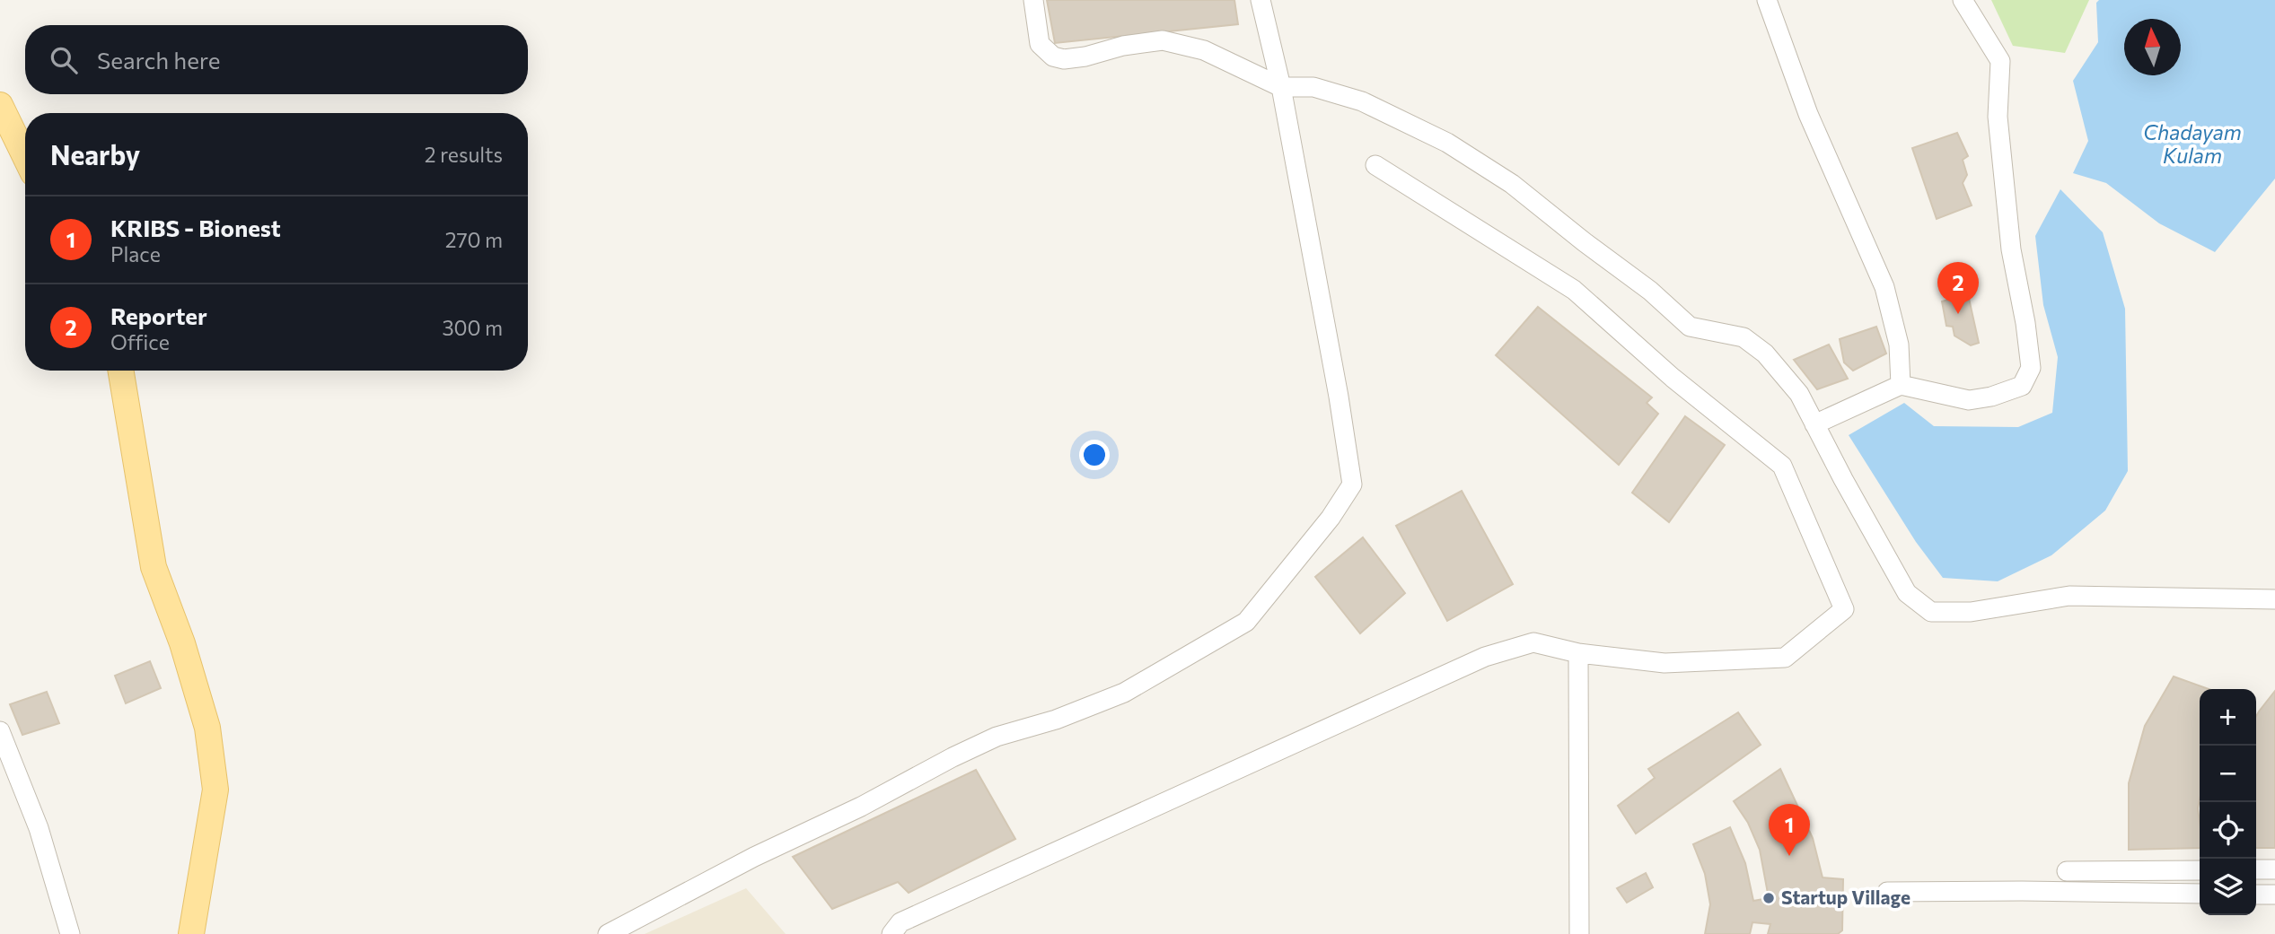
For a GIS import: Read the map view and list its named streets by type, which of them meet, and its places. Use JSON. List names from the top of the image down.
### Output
{
  "water": ["Chadayam Kulam"],
  "places": ["Startup Village"],
  "north": "top",
  "page": {
    "search": "Search here",
    "heading": ["Nearby", "2 results"],
    "list": [
      {
        "mark": "1",
        "name": "KRIBS - Bionest",
        "note": "Place",
        "value": "270 m"
      },
      {
        "mark": "2",
        "name": "Reporter",
        "note": "Office",
        "value": "300 m"
      }
    ],
    "pins": ["2", "1"],
    "map_buttons": ["+", "−"]
  }
}
